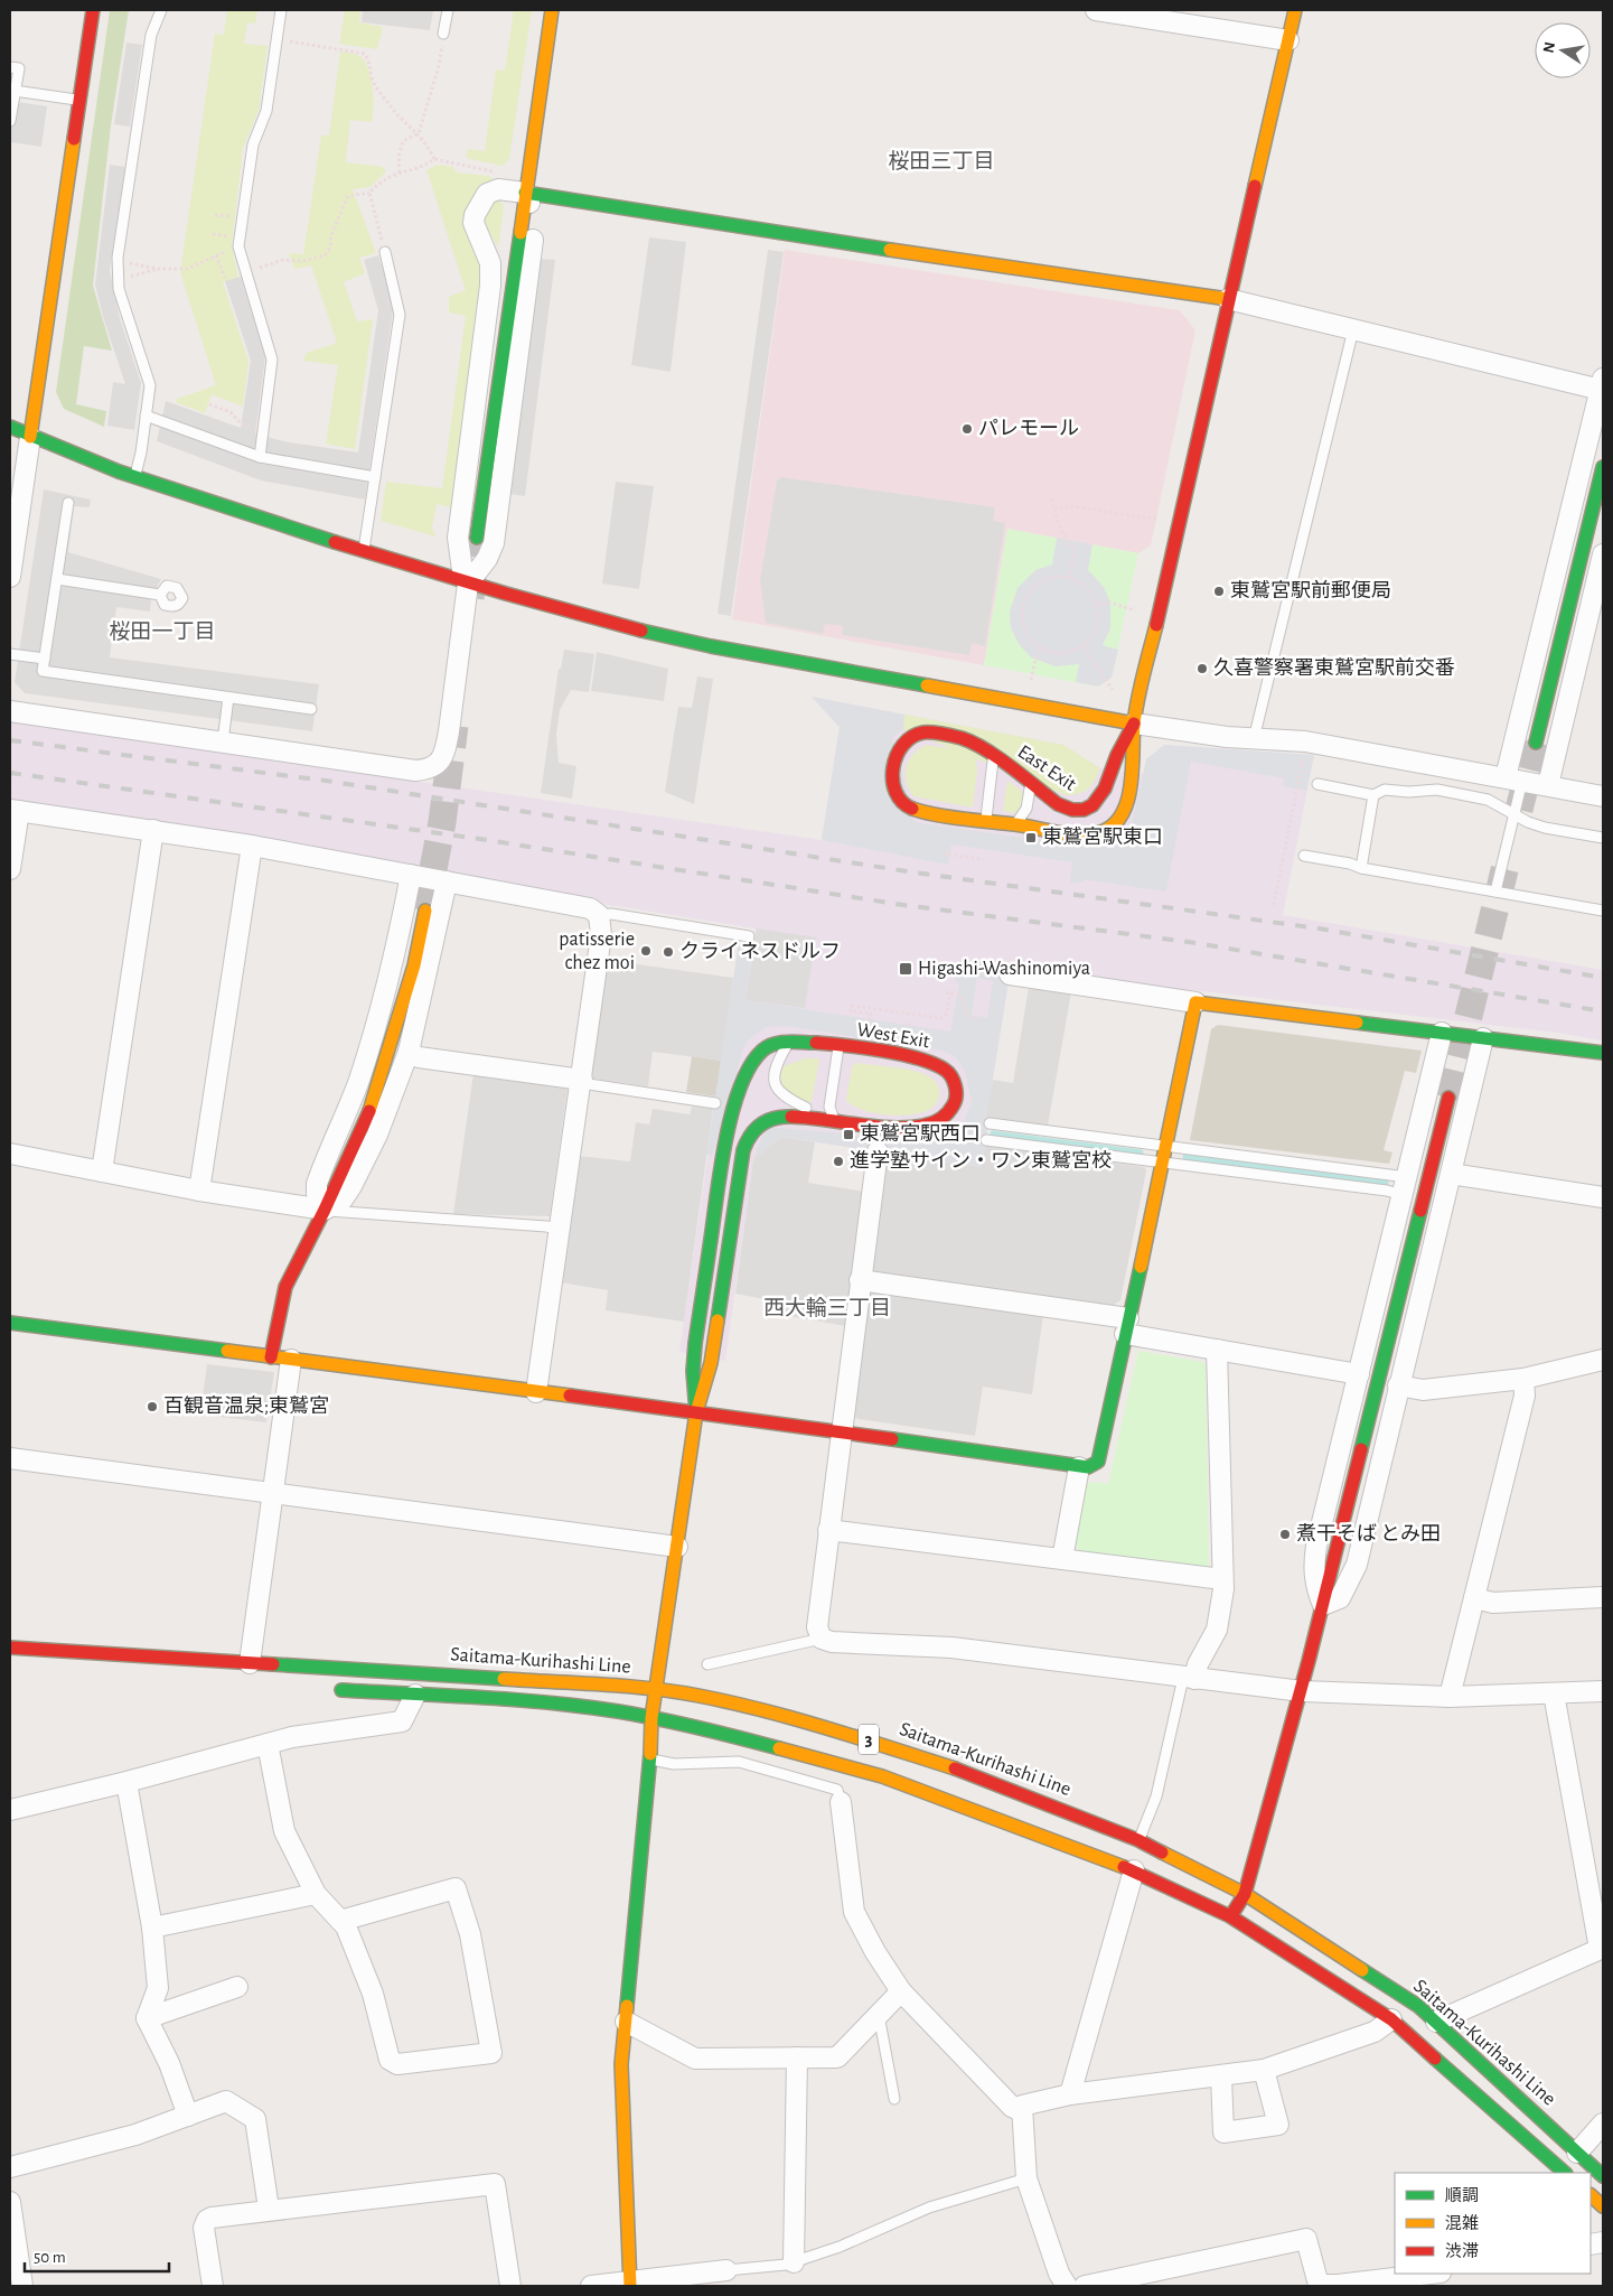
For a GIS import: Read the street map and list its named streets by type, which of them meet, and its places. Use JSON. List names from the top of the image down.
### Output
{
  "streets": {
    "street": [
      "East Exit",
      "West Exit",
      "Saitama-Kurihashi Line",
      "3"
    ]
  },
  "districts": ["桜田三丁目", "桜田一丁目", "西大輪三丁目"],
  "places": {
    "other": [
      "パレモール",
      "東鷲宮駅前郵便局",
      "久喜警察署東鷲宮駅前交番",
      "patisserie chez moi",
      "クライネスドルフ",
      "進学塾サイン・ワン東鷲宮校",
      "百観音温泉;東鷲宮",
      "煮干そば とみ田"
    ],
    "transit": ["東鷲宮駅東口", "Higashi-Washinomiya", "東鷲宮駅西口"]
  },
  "legend": ["順調", "混雑", "渋滞"],
  "scale_bar": "50 m",
  "north": "left"
}
